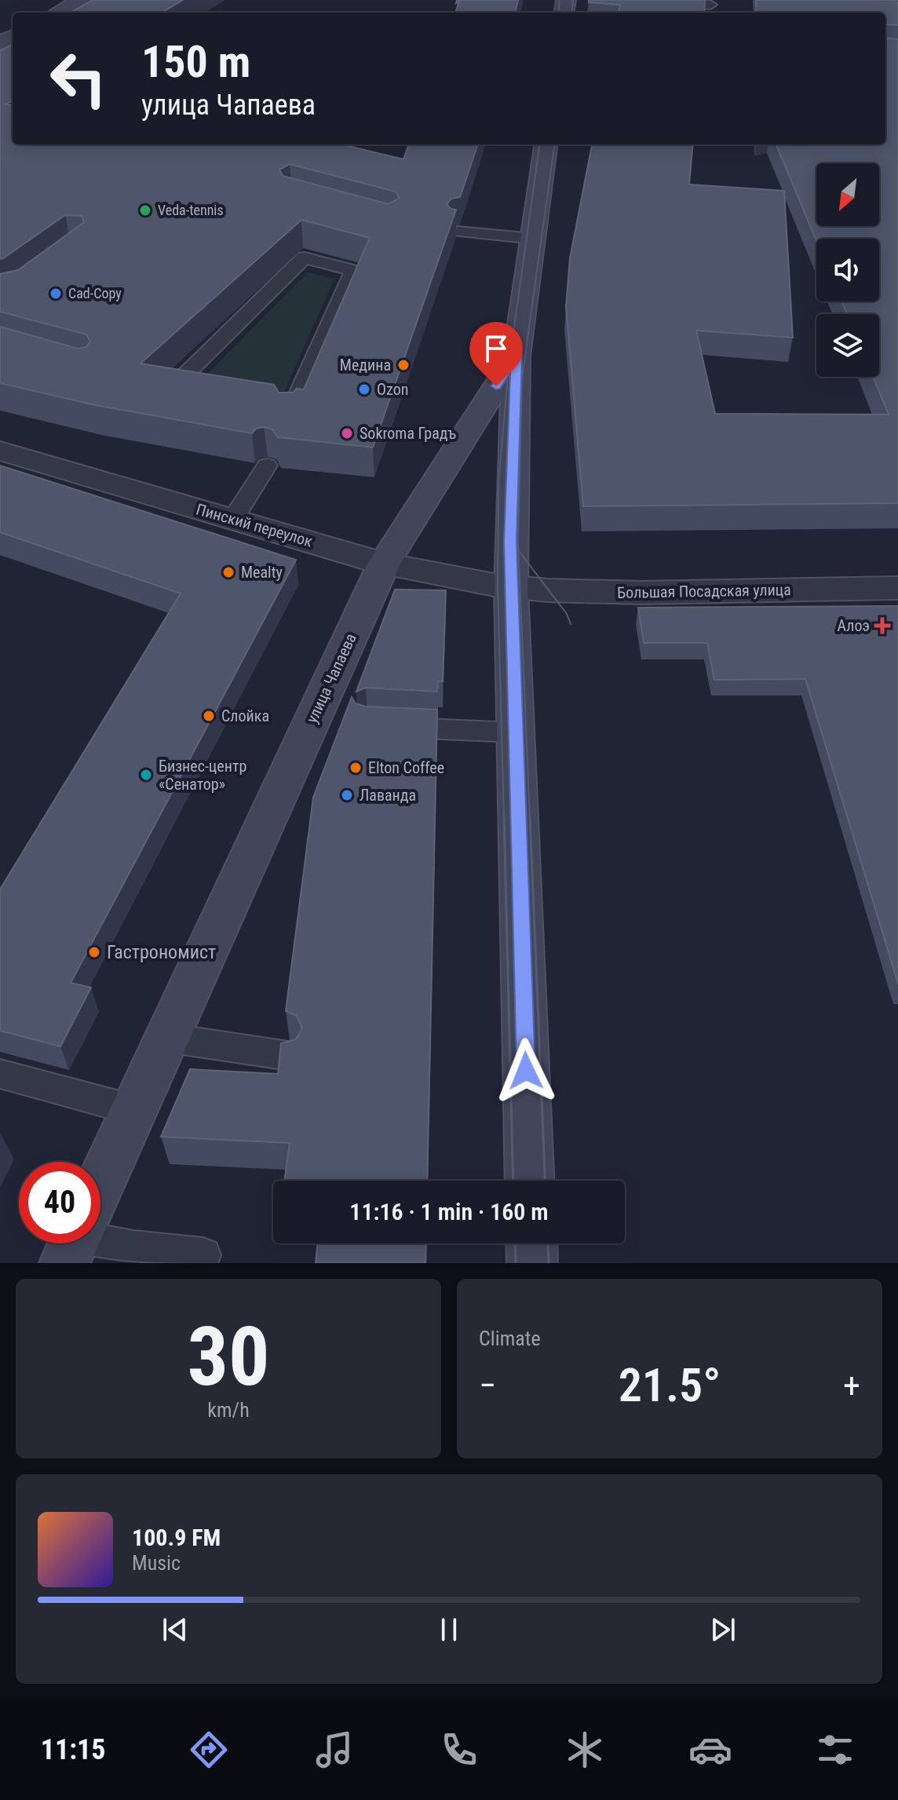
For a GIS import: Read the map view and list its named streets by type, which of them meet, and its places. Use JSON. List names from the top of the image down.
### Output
{
  "streets": {
    "street": ["Пинский переулок", "Большая Посадская улица", "улица Чапаева"]
  },
  "crossings": [
    ["Пинский переулок", "Большая Посадская улица"],
    ["Пинский переулок", "улица Чапаева"]
  ],
  "places": {
    "other": [
      "Veda-tennis",
      "Cad-Copy",
      "Медина",
      "Ozon",
      "Sokroma Градъ",
      "Mealty",
      "Слойка",
      "Elton Coffee",
      "Бизнес-центр «Сенатор»",
      "Лаванда",
      "Гастрономист"
    ],
    "health": ["Алоэ"]
  },
  "north": "bottom left",
  "page": {
    "turn": ["150 m", "улица Чапаева"],
    "limit": "40",
    "trip": "11:16 · 1 min · 160 m",
    "tile": [
      ["30", "km/h"],
      "Climate"
    ],
    "heat": ["−", "21.5°", "+"],
    "song": ["100.9 FM", "Music"],
    "tabs": "11:15"
  }
}
